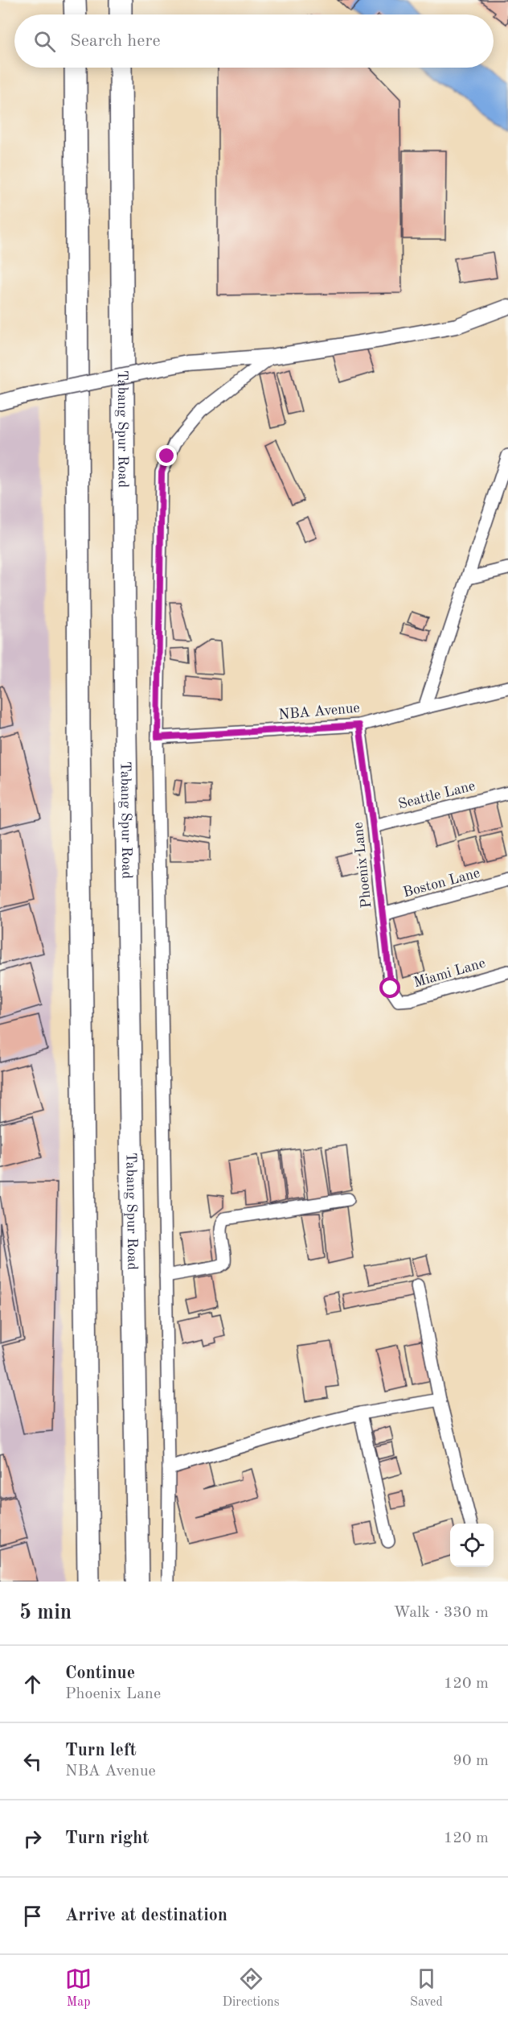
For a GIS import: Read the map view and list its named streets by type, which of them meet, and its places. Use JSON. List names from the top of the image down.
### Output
{
  "streets": {
    "highway": ["Tabang Spur Road"],
    "street": [
      "NBA Avenue",
      "Seattle Lane",
      "Phoenix Lane",
      "Boston Lane",
      "Miami Lane"
    ]
  },
  "crossings": [
    ["NBA Avenue", "Phoenix Lane"],
    ["Seattle Lane", "Phoenix Lane"],
    ["Phoenix Lane", "Boston Lane"],
    ["Phoenix Lane", "Miami Lane"]
  ],
  "page": {
    "search": "Search here",
    "heading": ["5 min", "Walk · 330 m"],
    "list": [
      ["Continue", "Phoenix Lane", "120 m"],
      ["Turn left", "NBA Avenue", "90 m"],
      ["Turn right", "120 m"],
      "Arrive at destination"
    ],
    "nav": ["Map", "Directions", "Saved"]
  }
}
